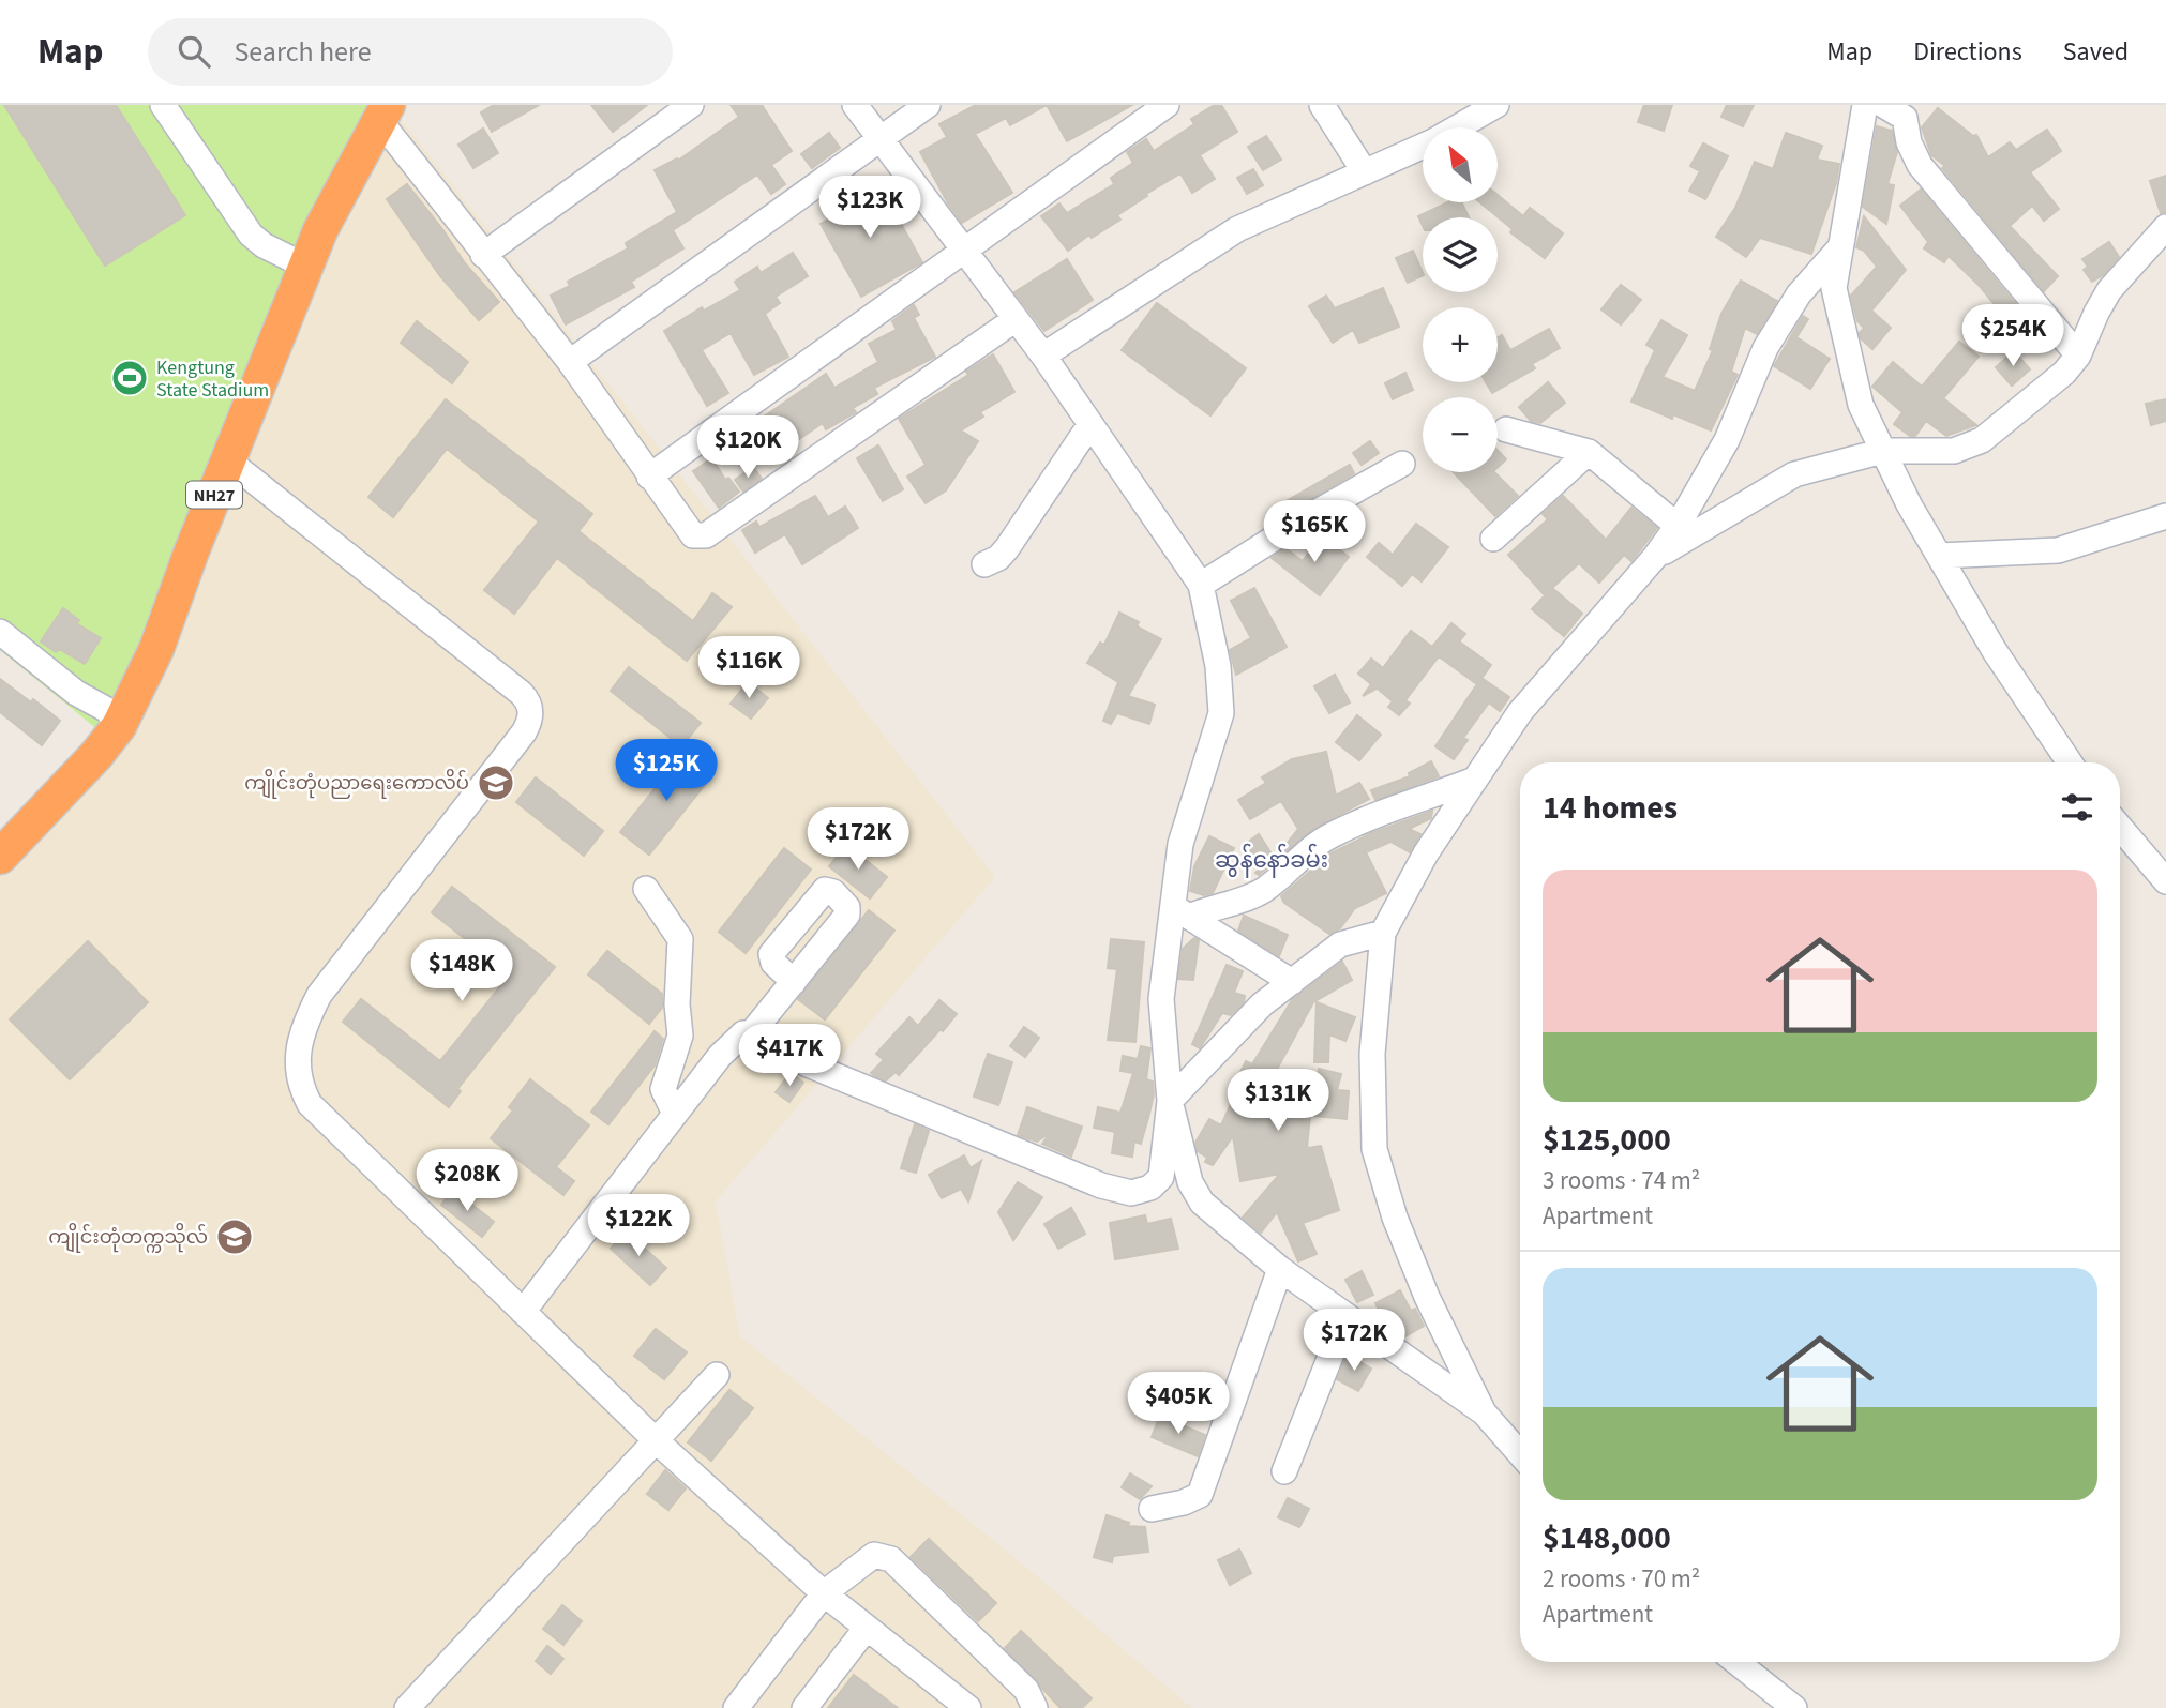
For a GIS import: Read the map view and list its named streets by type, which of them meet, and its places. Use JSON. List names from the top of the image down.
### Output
{
  "streets": {
    "highway": ["NH27"]
  },
  "districts": ["ဆွန်နော်ခမ်း"],
  "places": {
    "sports": ["Kengtung State Stadium"],
    "school or university": ["ကျိုင်းတုံပညာရေးကောလိပ်", "ကျိုင်းတုံတက္ကသိုလ်"]
  },
  "north": "top left",
  "page": {
    "header": "Map",
    "search": "Search here",
    "nav": ["Map", "Directions", "Saved"],
    "map_buttons": ["+", "−"],
    "price": [
      "$123K",
      "$254K",
      "$120K",
      "$165K",
      "$116K",
      "$125K",
      "$172K",
      "$148K",
      "$417K",
      "$131K",
      "$208K",
      "$122K",
      "$172K",
      "$405K"
    ],
    "heading": "14 homes",
    "list": [
      {
        "name": "$125,000",
        "note": "3 rooms · 74 m² · Apartment"
      },
      {
        "name": "$148,000",
        "note": "2 rooms · 70 m² · Apartment"
      }
    ]
  }
}
